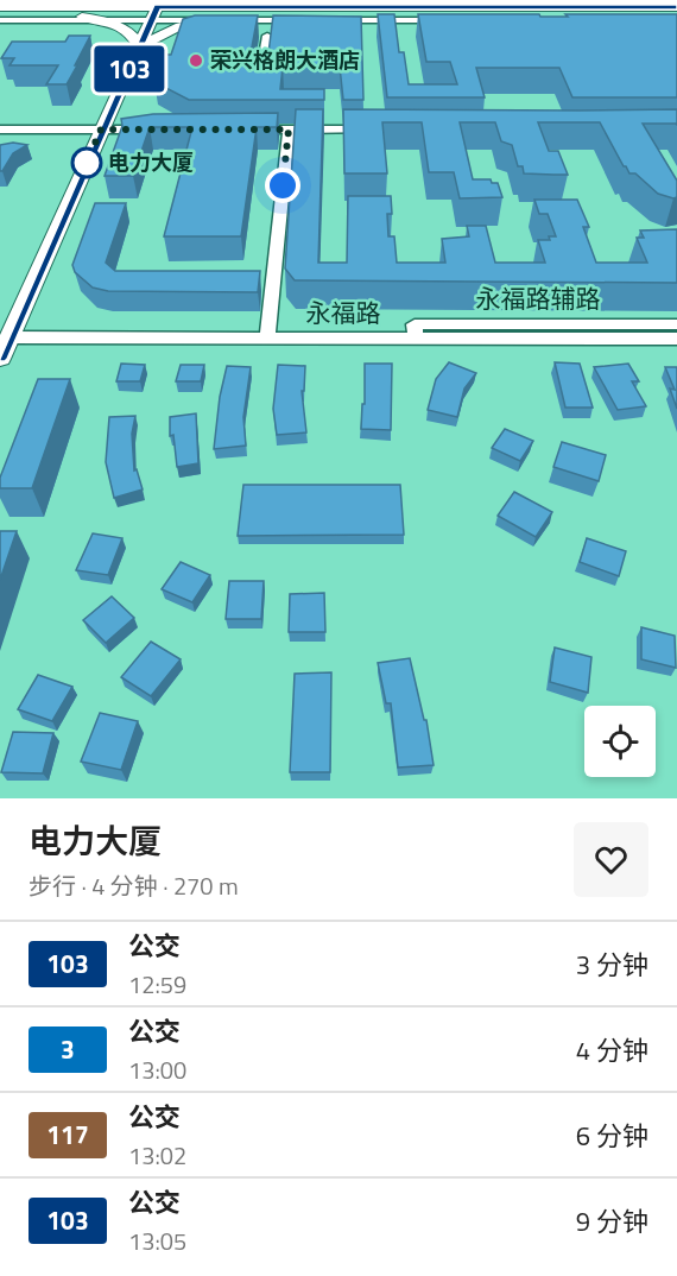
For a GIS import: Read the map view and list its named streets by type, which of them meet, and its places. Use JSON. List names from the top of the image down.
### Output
{
  "streets": {
    "street": ["永福路辅路", "永福路"]
  },
  "crossings": [
    ["永福路辅路", "永福路"]
  ],
  "places": ["荣兴格朗大酒店", "电力大厦"],
  "lines": ["bus line 103"],
  "page": {
    "on_map": "103",
    "heading": ["电力大厦", "步行 · 4 分钟 · 270 m"],
    "list": [
      {
        "mark": "103",
        "name": "公交",
        "note": "12:59",
        "value": "3 分钟"
      },
      {
        "mark": "3",
        "name": "公交",
        "note": "13:00",
        "value": "4 分钟"
      },
      {
        "mark": "117",
        "name": "公交",
        "note": "13:02",
        "value": "6 分钟"
      },
      {
        "mark": "103",
        "name": "公交",
        "note": "13:05",
        "value": "9 分钟"
      }
    ]
  }
}
